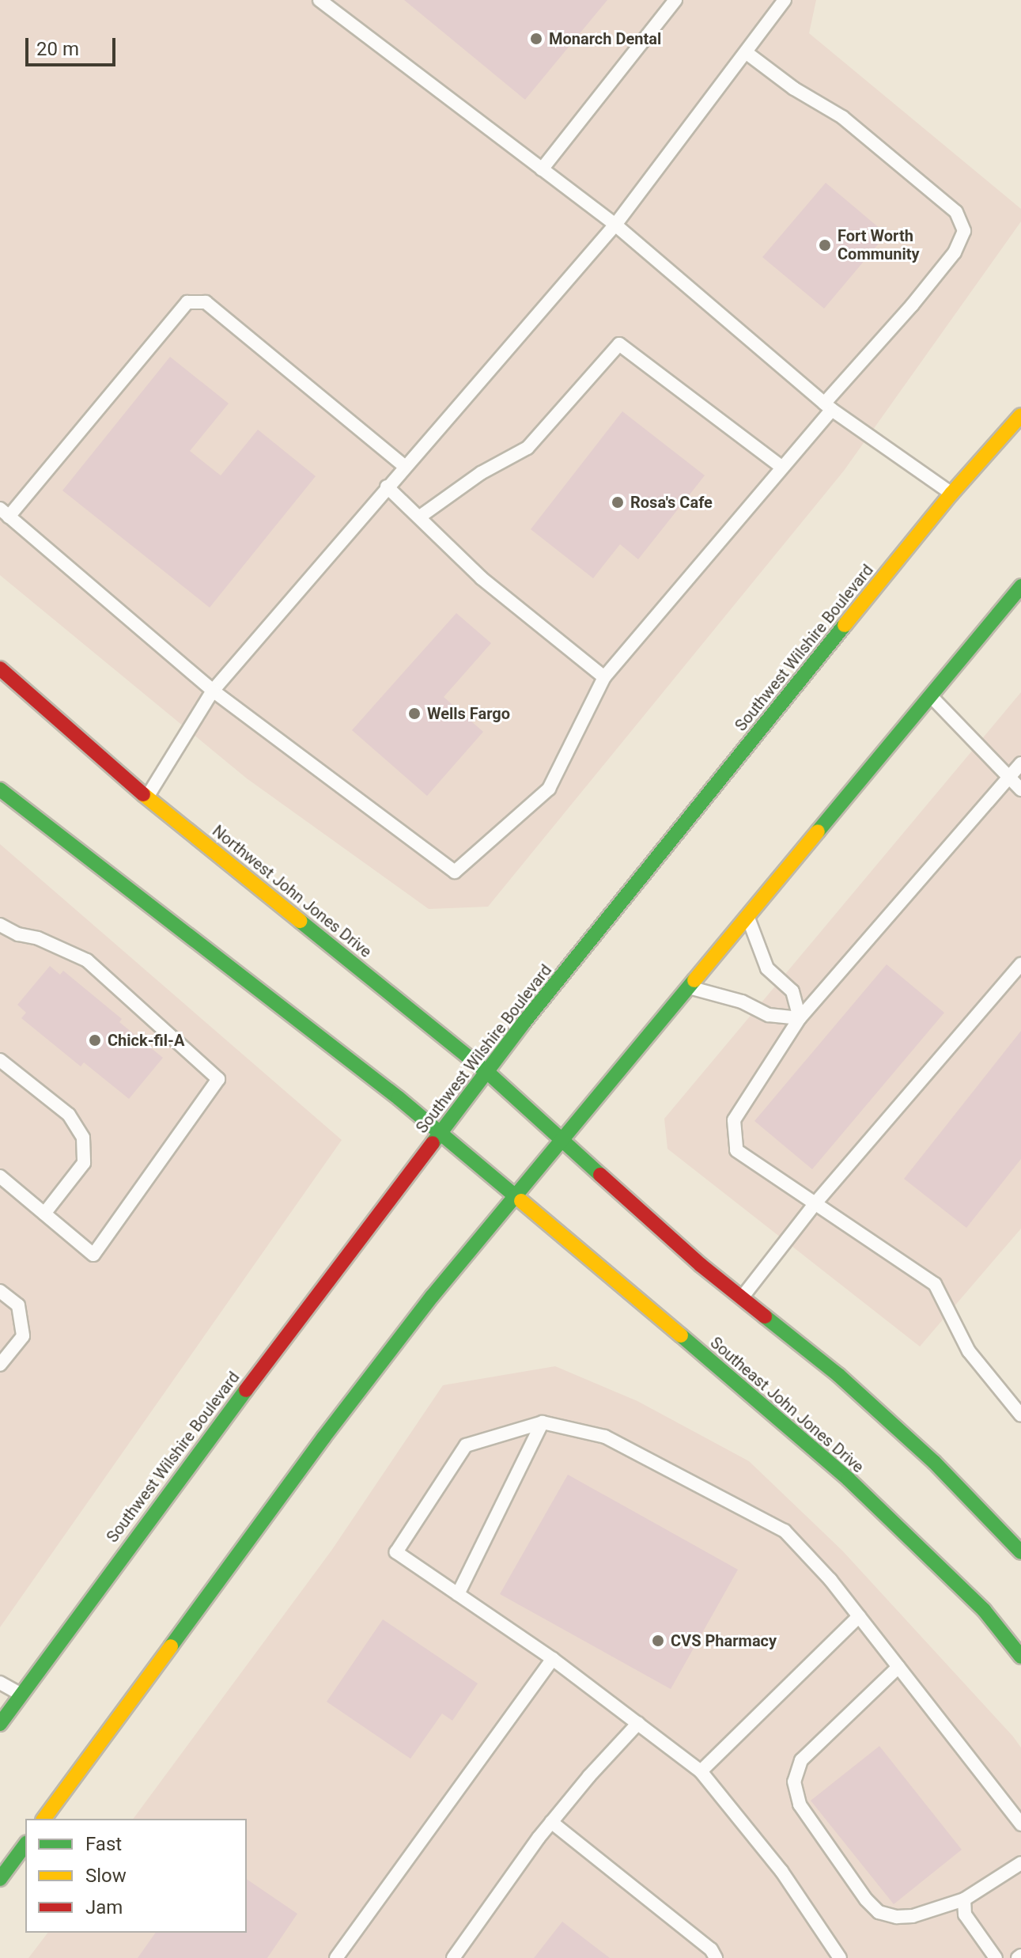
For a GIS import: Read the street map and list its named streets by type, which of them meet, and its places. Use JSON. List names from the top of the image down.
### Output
{
  "streets": {
    "main road": ["Southwest Wilshire Boulevard", "Northwest John Jones Drive", "Southeast John Jones Drive"]
  },
  "crossings": [
    ["Southwest Wilshire Boulevard", "Northwest John Jones Drive"]
  ],
  "places": [
    "Monarch Dental",
    "Fort Worth Community",
    "Rosa's Cafe",
    "Wells Fargo",
    "Chick-fil-A",
    "CVS Pharmacy"
  ],
  "legend": ["Fast", "Slow", "Jam"],
  "scale_bar": "20 m"
}
